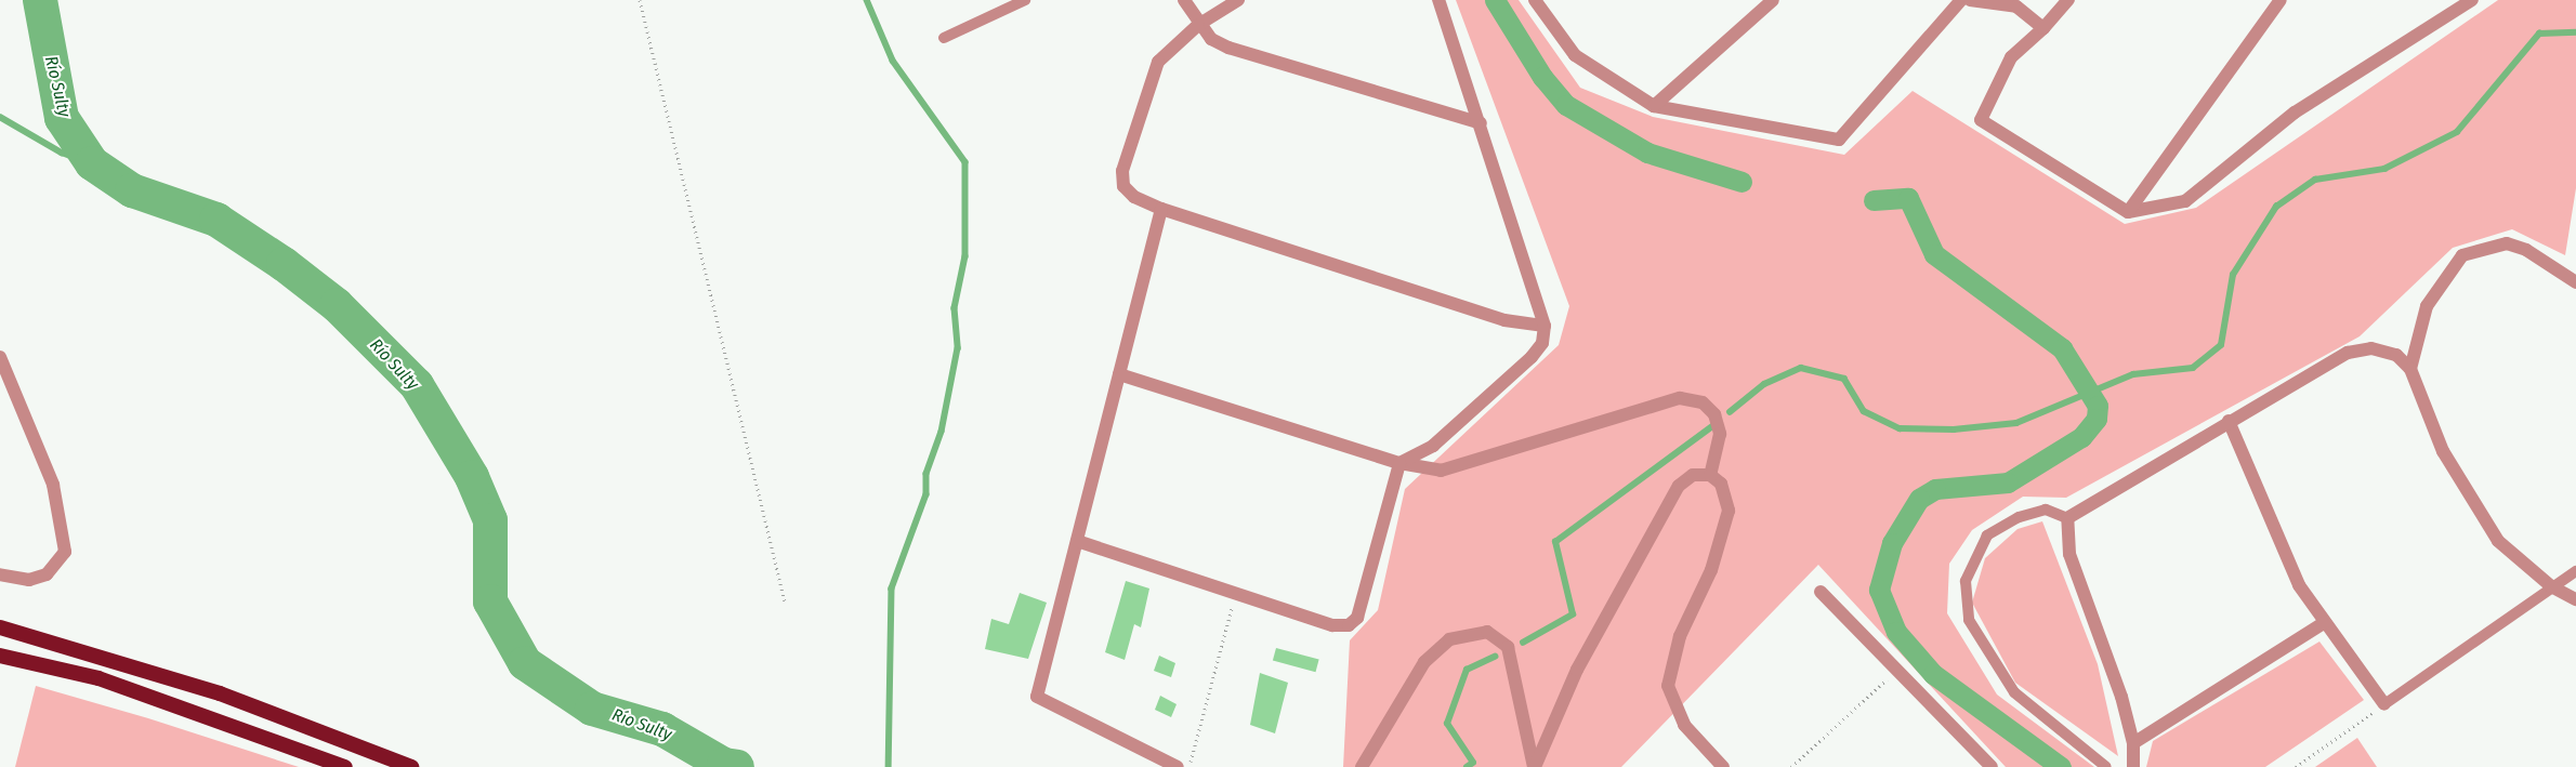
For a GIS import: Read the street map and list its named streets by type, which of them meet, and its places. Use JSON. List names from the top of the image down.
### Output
{
  "water": ["Río Sulty"]
}
